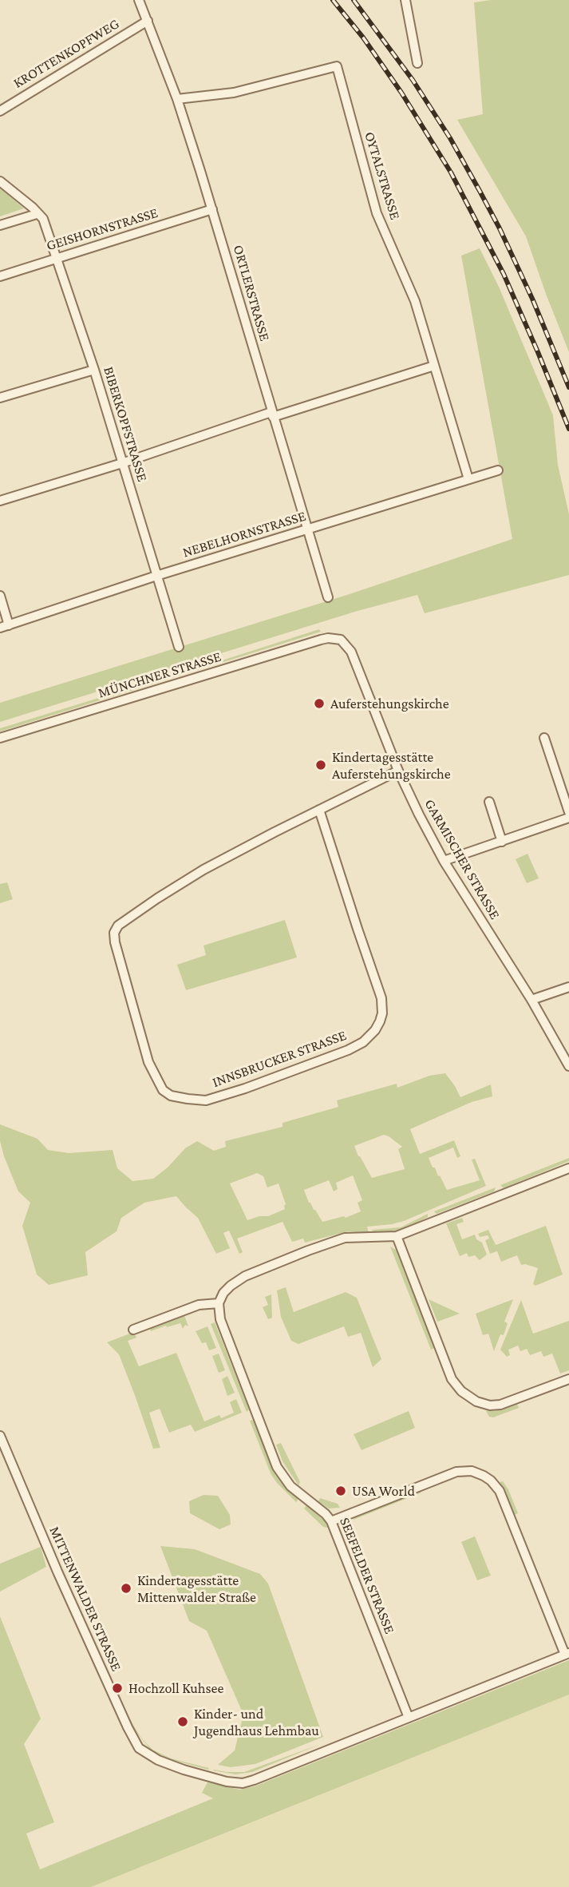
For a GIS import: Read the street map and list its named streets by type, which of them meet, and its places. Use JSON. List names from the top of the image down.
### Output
{
  "streets": {
    "street": [
      "KROTTENKOPFWEG",
      "OYTALSTRASSE",
      "GEISHORNSTRASSE",
      "ORTLERSTRASSE",
      "BIBERKOPFSTRASSE",
      "NEBELHORNSTRASSE",
      "MÜNCHNER STRASSE",
      "GARMISCHER STRASSE",
      "INNSBRUCKER STRASSE",
      "SEEFELDER STRASSE",
      "MITTENWALDER STRASSE"
    ]
  },
  "crossings": [
    ["KROTTENKOPFWEG", "ORTLERSTRASSE"],
    ["OYTALSTRASSE", "ORTLERSTRASSE"],
    ["OYTALSTRASSE", "NEBELHORNSTRASSE"],
    ["GEISHORNSTRASSE", "ORTLERSTRASSE"],
    ["GEISHORNSTRASSE", "BIBERKOPFSTRASSE"],
    ["ORTLERSTRASSE", "NEBELHORNSTRASSE"],
    ["BIBERKOPFSTRASSE", "NEBELHORNSTRASSE"],
    ["MÜNCHNER STRASSE", "GARMISCHER STRASSE"],
    ["GARMISCHER STRASSE", "INNSBRUCKER STRASSE"],
    ["SEEFELDER STRASSE", "MITTENWALDER STRASSE"]
  ],
  "places": [
    "Auferstehungskirche",
    "Kindertagesstätte Auferstehungskirche",
    "USA World",
    "Kindertagesstätte Mittenwalder Straße",
    "Hochzoll Kuhsee",
    "Kinder- und Jugendhaus Lehmbau"
  ]
}
